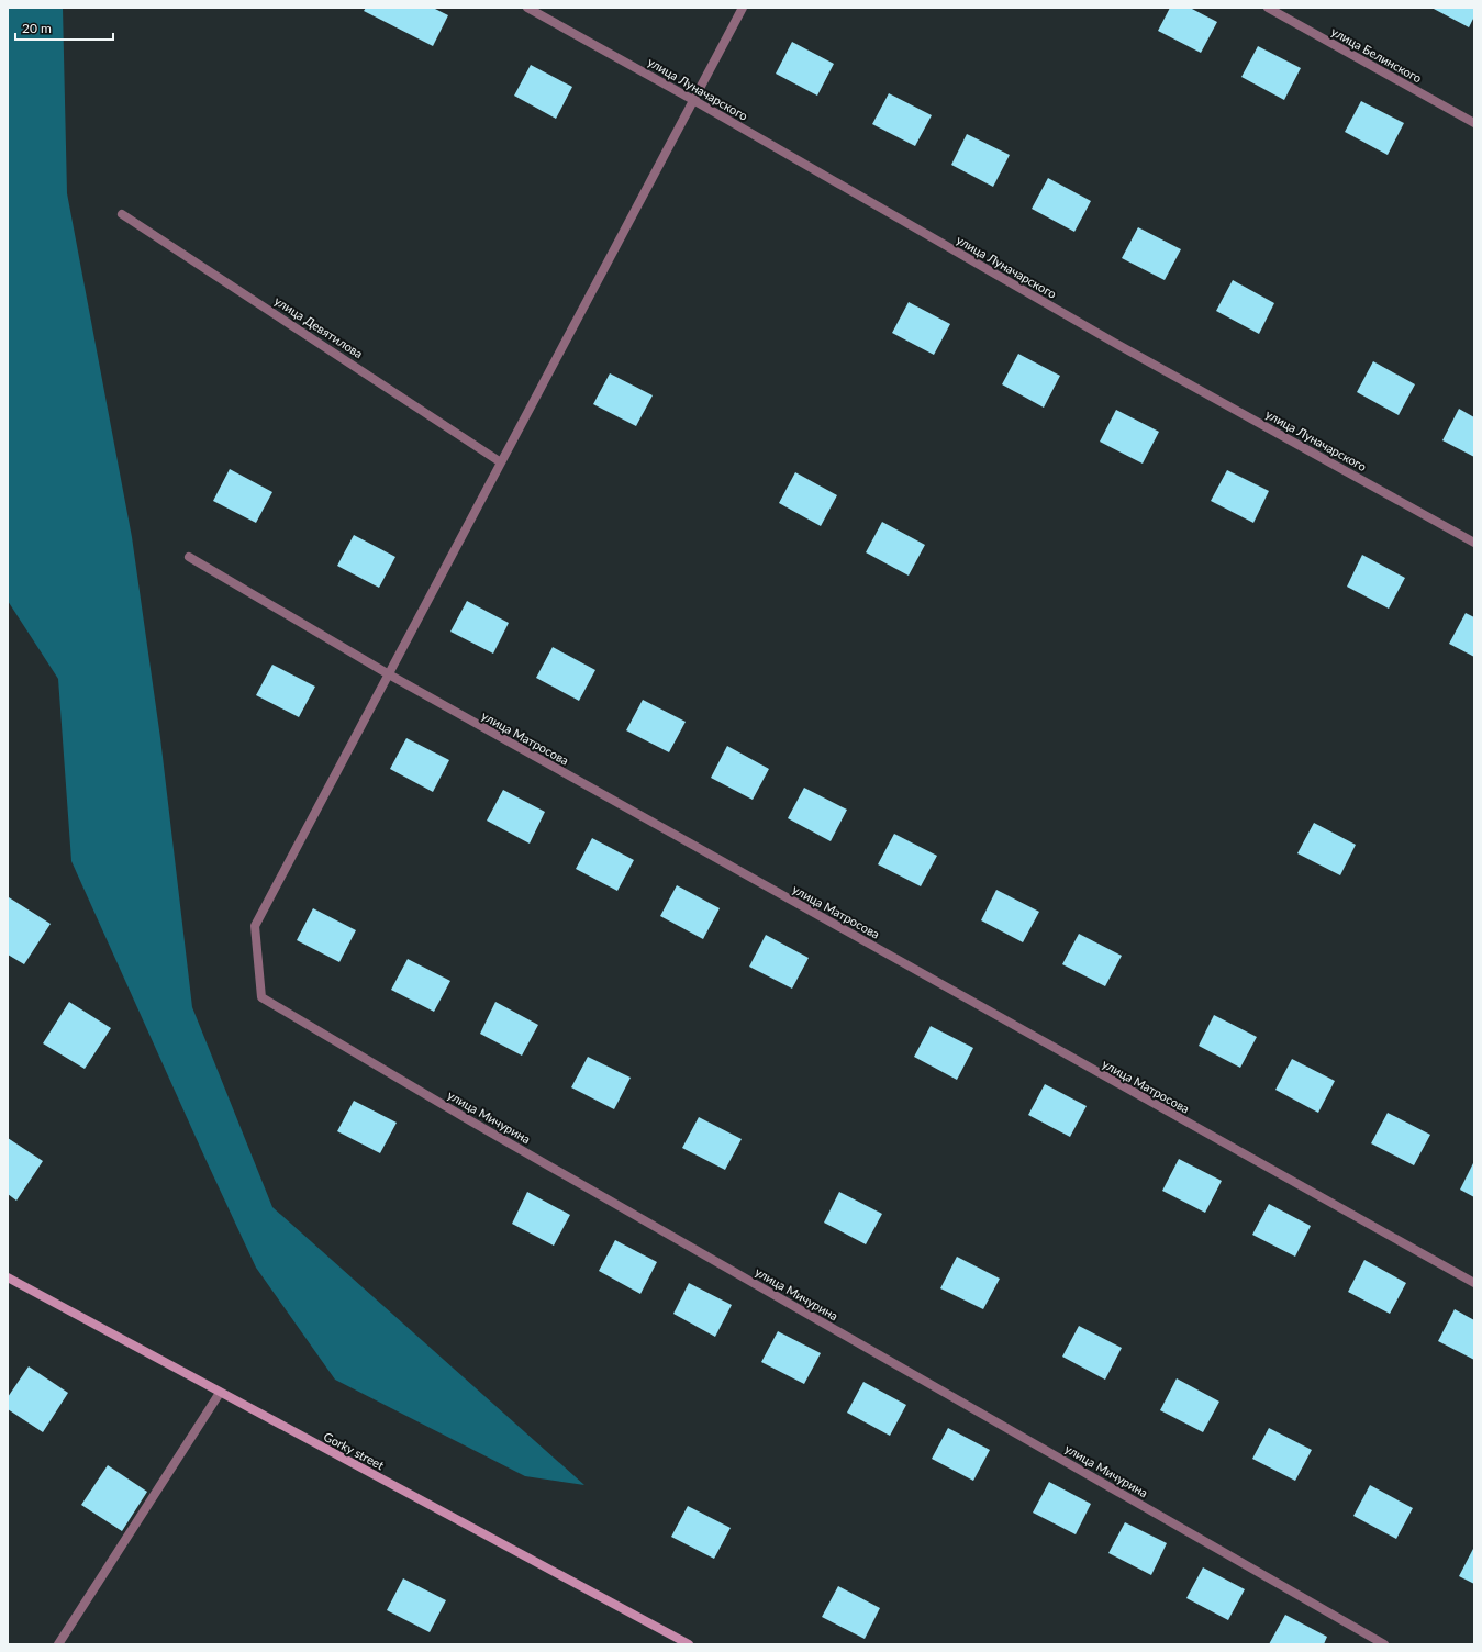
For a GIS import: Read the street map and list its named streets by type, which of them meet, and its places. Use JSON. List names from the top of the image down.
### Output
{
  "streets": {
    "main road": ["Gorky street"],
    "street": [
      "улица Белинского",
      "улица Луначарского",
      "улица Девятилова",
      "улица Матросова",
      "улица Мичурина"
    ]
  },
  "crossings": [
    ["улица Матросова", "улица Мичурина"]
  ],
  "scale_bar": "20 m"
}
